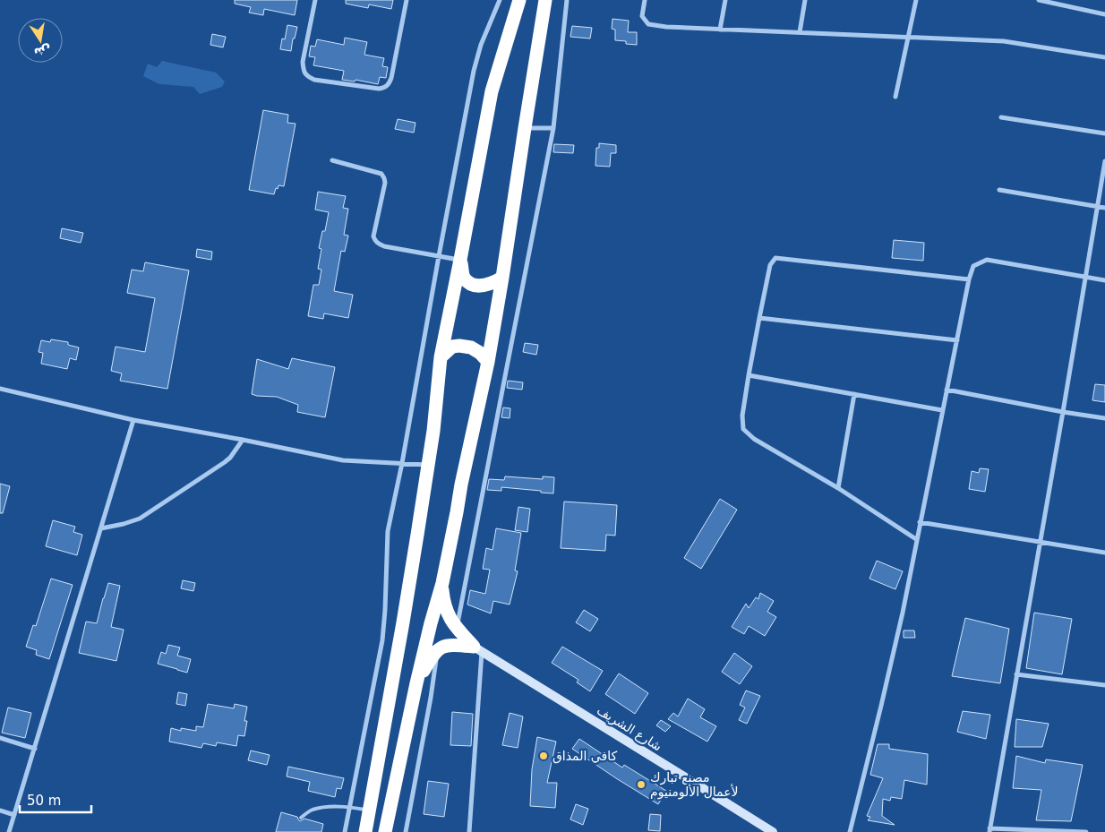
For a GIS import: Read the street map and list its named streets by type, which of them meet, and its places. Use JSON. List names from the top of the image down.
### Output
{
  "streets": {
    "main road": ["شارع الشريف"]
  },
  "places": ["كافي المذاق", "مصنع تبارك لأعمال الألومنيوم"],
  "scale_bar": "50 m",
  "north": "bottom"
}
